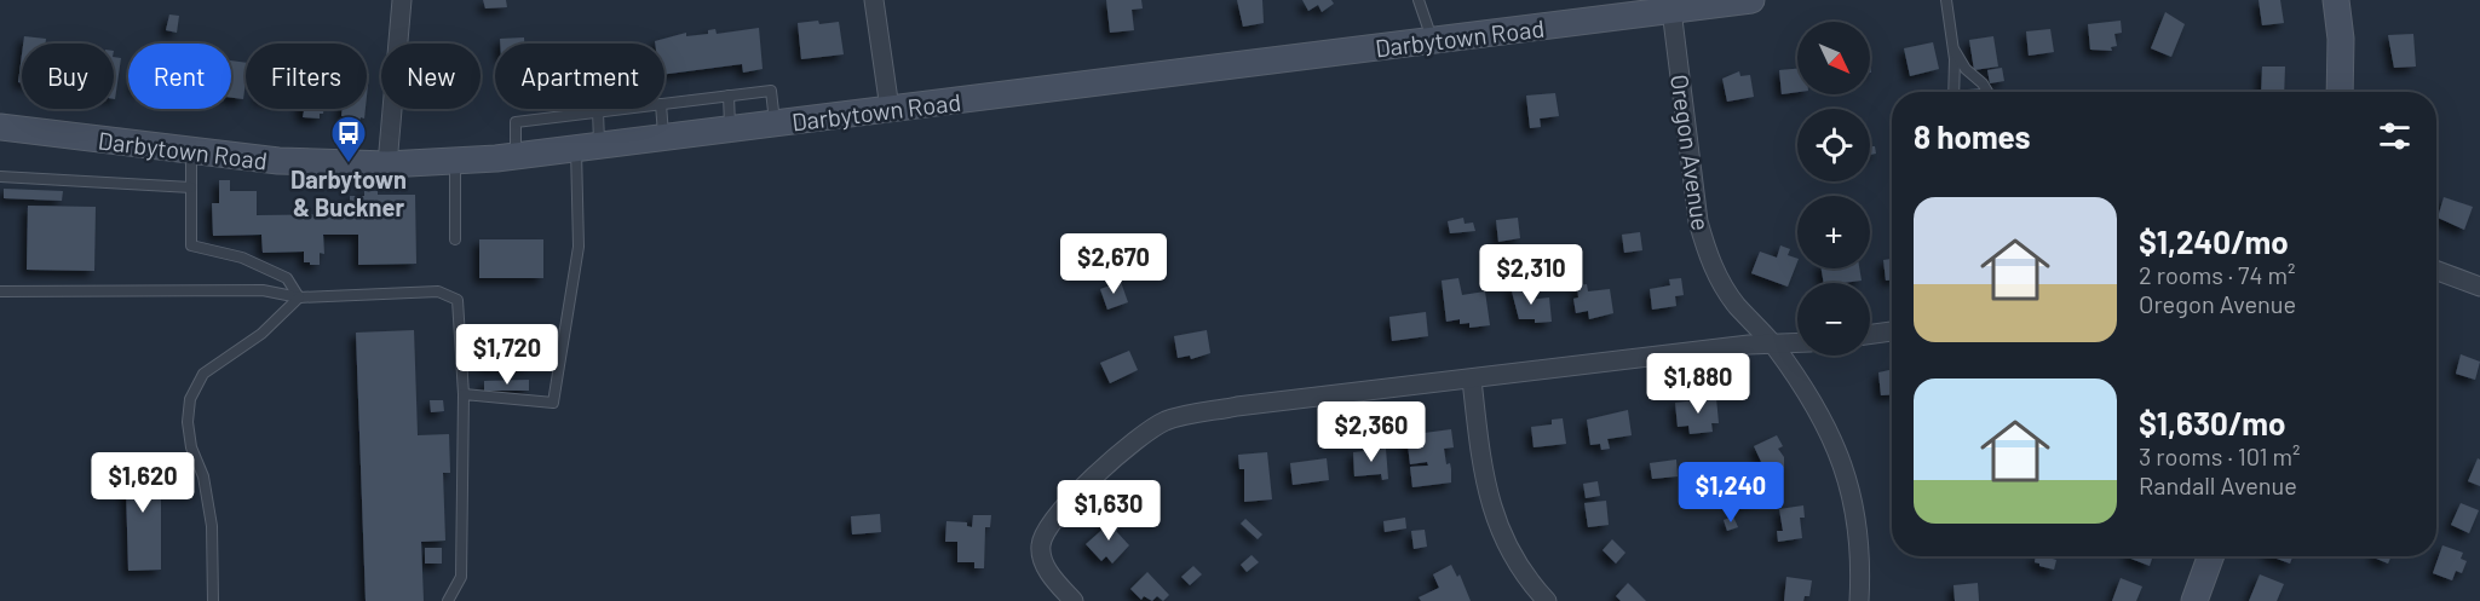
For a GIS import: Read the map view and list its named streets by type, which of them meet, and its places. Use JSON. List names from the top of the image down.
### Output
{
  "streets": {
    "main road": ["Darbytown Road"],
    "street": ["Oregon Avenue"]
  },
  "crossings": [
    ["Darbytown Road", "Oregon Avenue"]
  ],
  "places": {
    "bus stop": ["Darbytown & Buckner"]
  },
  "north": "bottom right",
  "page": {
    "map_buttons": ["+", "−"],
    "chip": [
      "Buy",
      "Rent",
      "Filters",
      "New",
      "Apartment"
    ],
    "heading": "8 homes",
    "list": [
      {
        "name": "$1,240/mo",
        "note": "2 rooms · 74 m² · Oregon Avenue"
      },
      {
        "name": "$1,630/mo",
        "note": "3 rooms · 101 m² · Randall Avenue"
      }
    ],
    "price": [
      "$2,670",
      "$2,310",
      "$1,720",
      "$1,880",
      "$2,360",
      "$1,620",
      "$1,240",
      "$1,630"
    ]
  }
}
